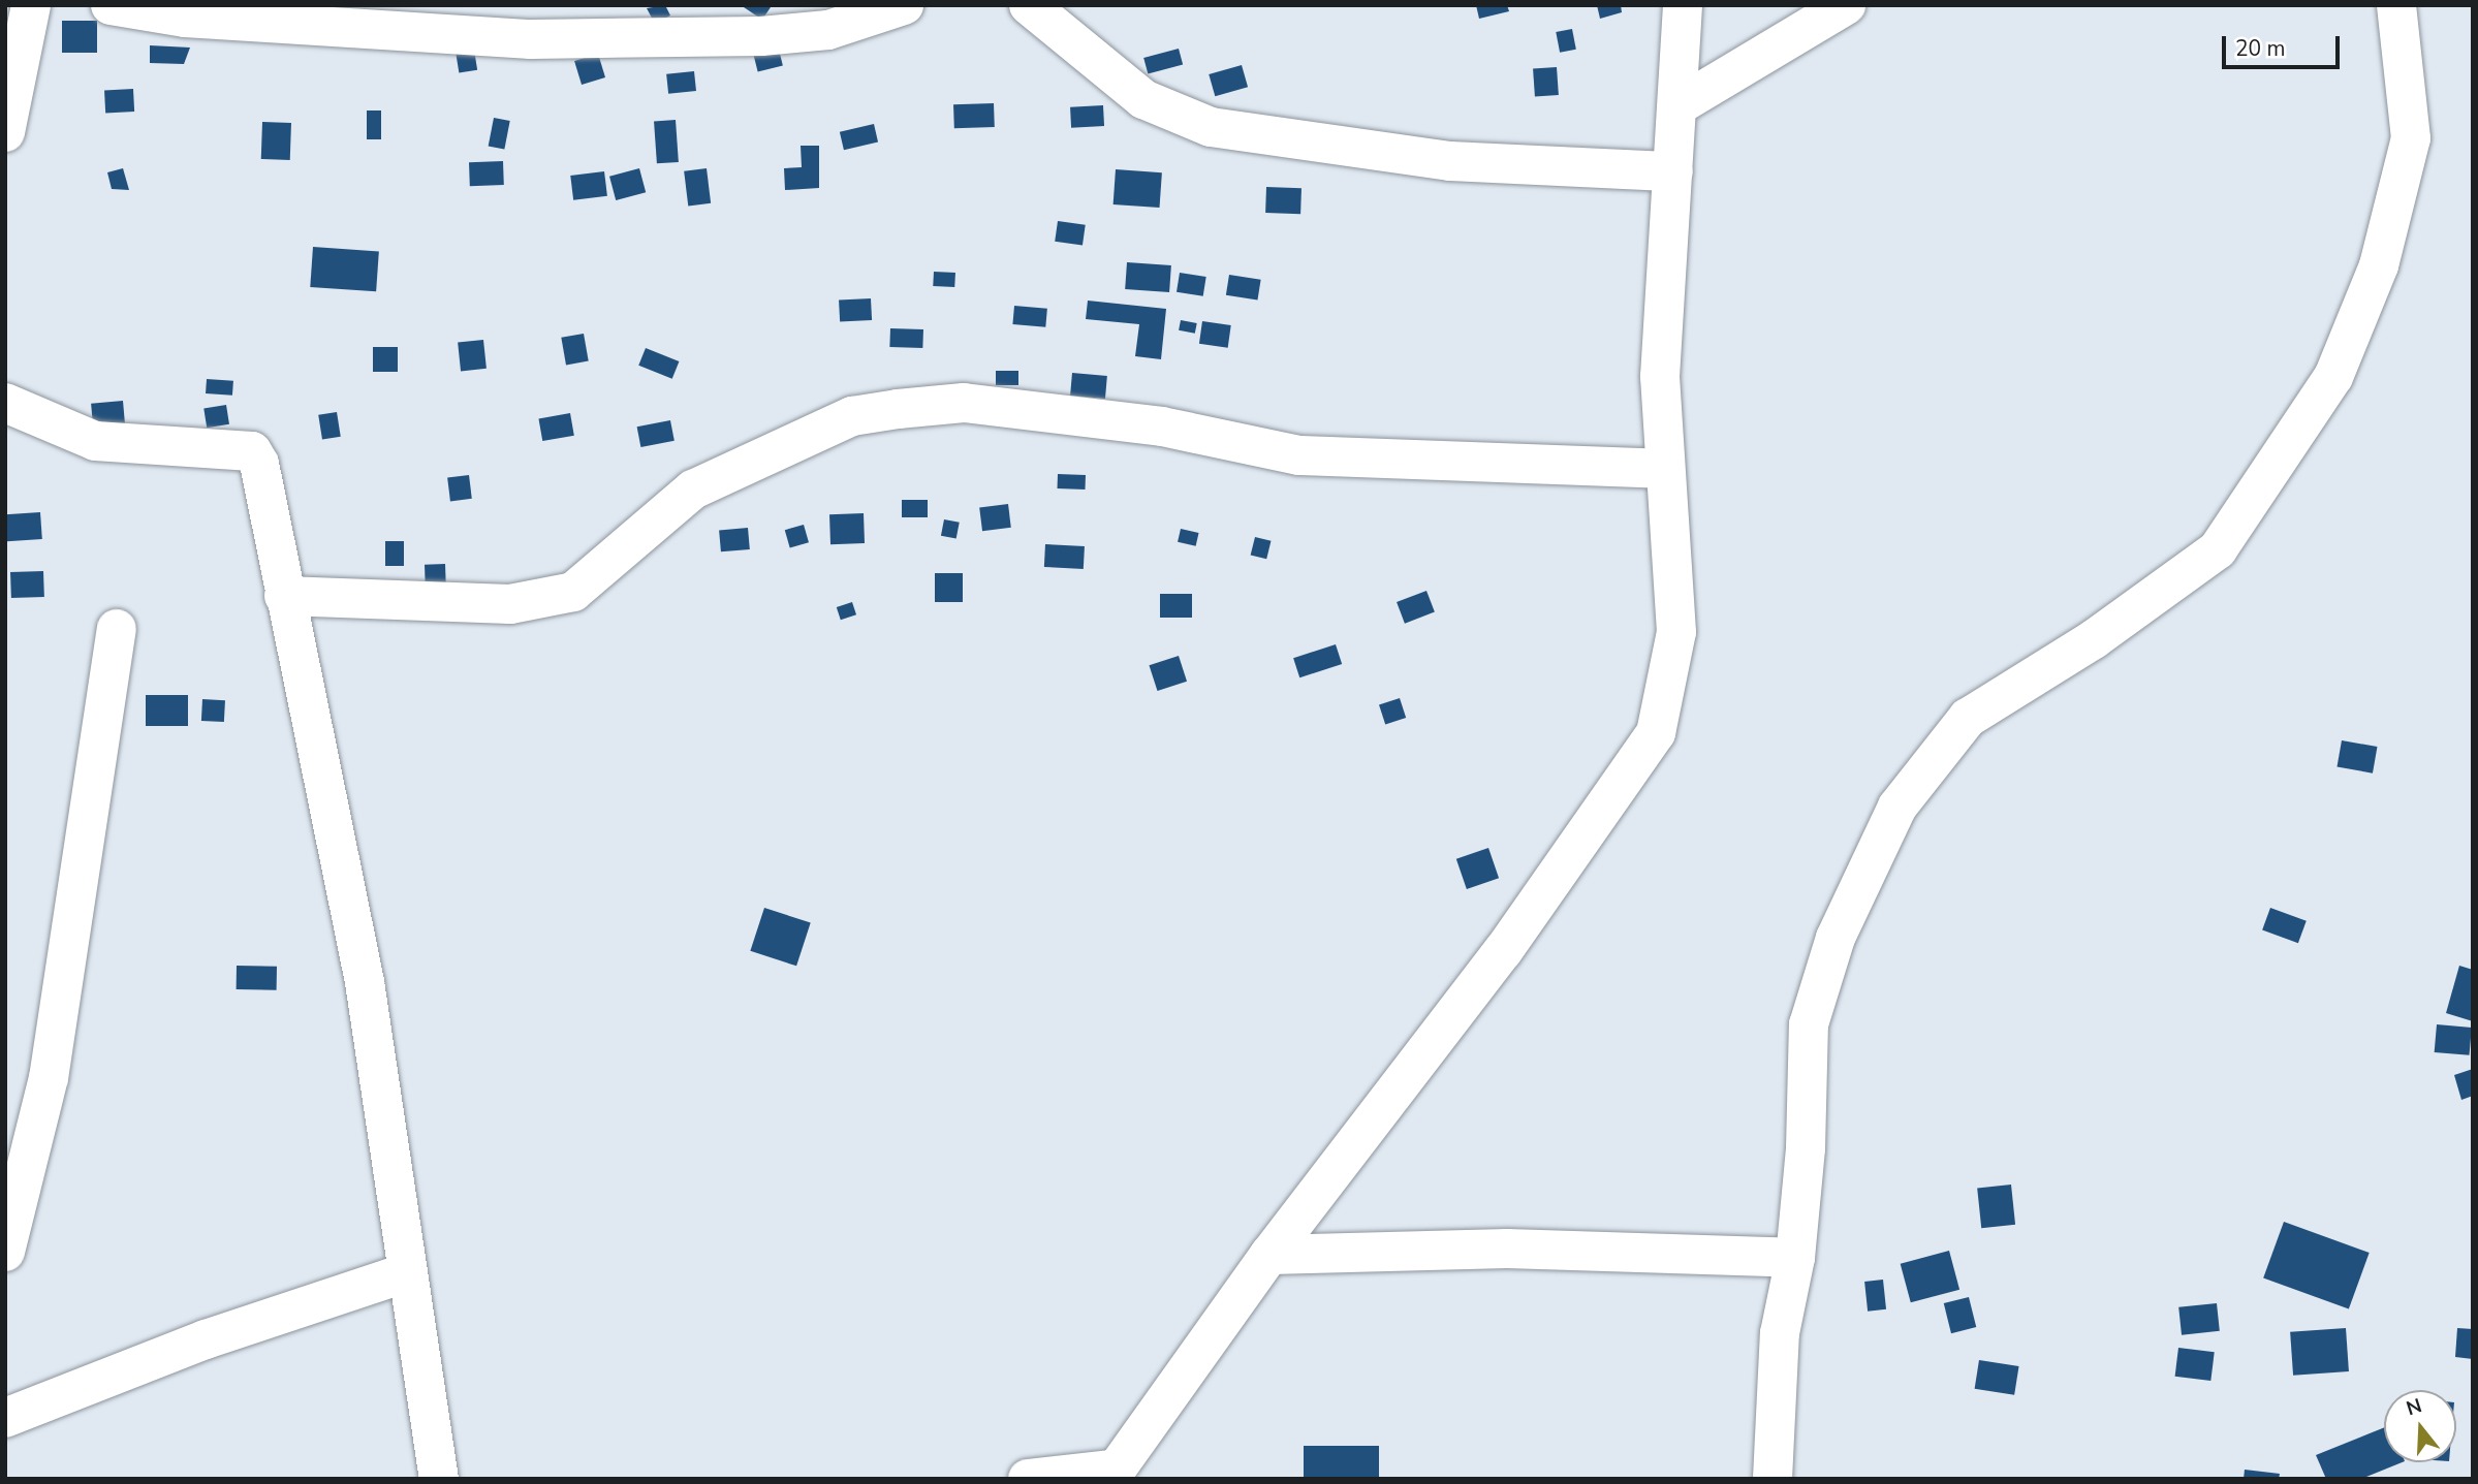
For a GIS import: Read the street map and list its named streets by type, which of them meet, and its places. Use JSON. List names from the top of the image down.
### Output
{
  "scale_bar": "20 m",
  "north": "top"
}
